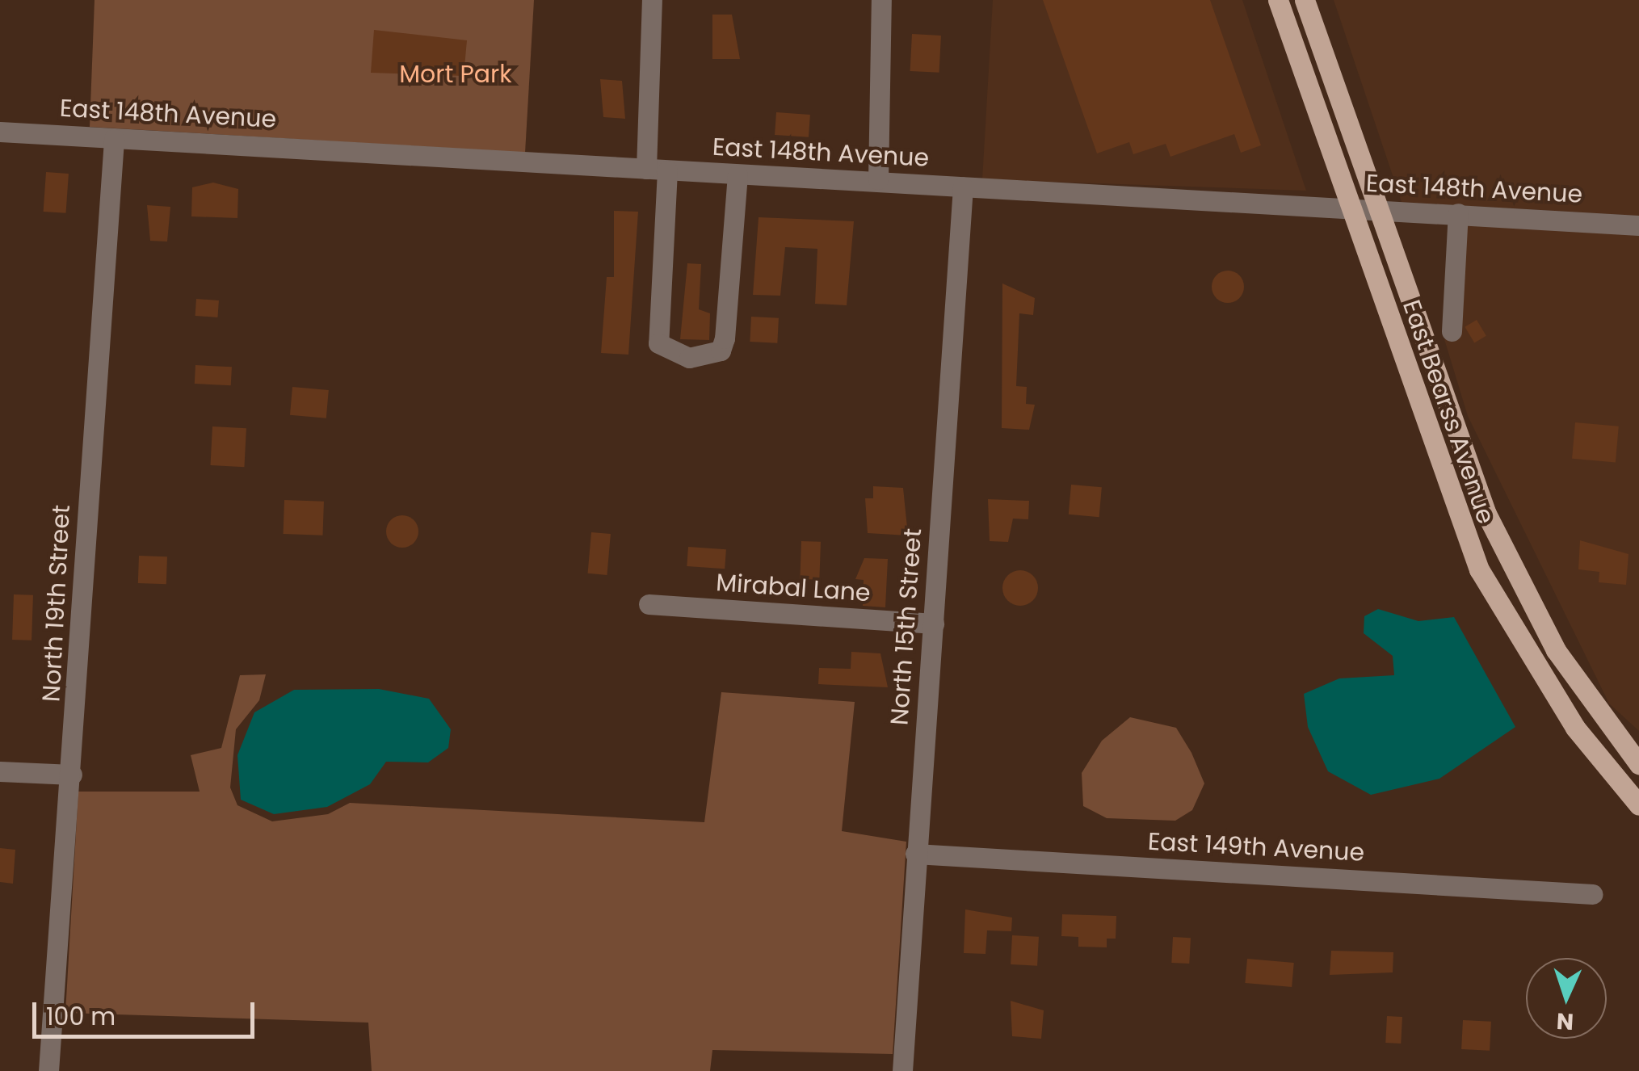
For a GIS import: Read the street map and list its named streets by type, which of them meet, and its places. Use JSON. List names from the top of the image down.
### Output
{
  "streets": {
    "main road": ["East Bearss Avenue"],
    "street": [
      "East 148th Avenue",
      "Mirabal Lane",
      "North 19th Street",
      "North 15th Street",
      "East 149th Avenue"
    ]
  },
  "crossings": [
    ["East 148th Avenue", "East Bearss Avenue"],
    ["East 148th Avenue", "North 19th Street"],
    ["East 148th Avenue", "North 15th Street"],
    ["Mirabal Lane", "North 15th Street"],
    ["North 15th Street", "East 149th Avenue"]
  ],
  "parks": ["Mort Park"],
  "scale_bar": "100 m",
  "north": "bottom"
}
